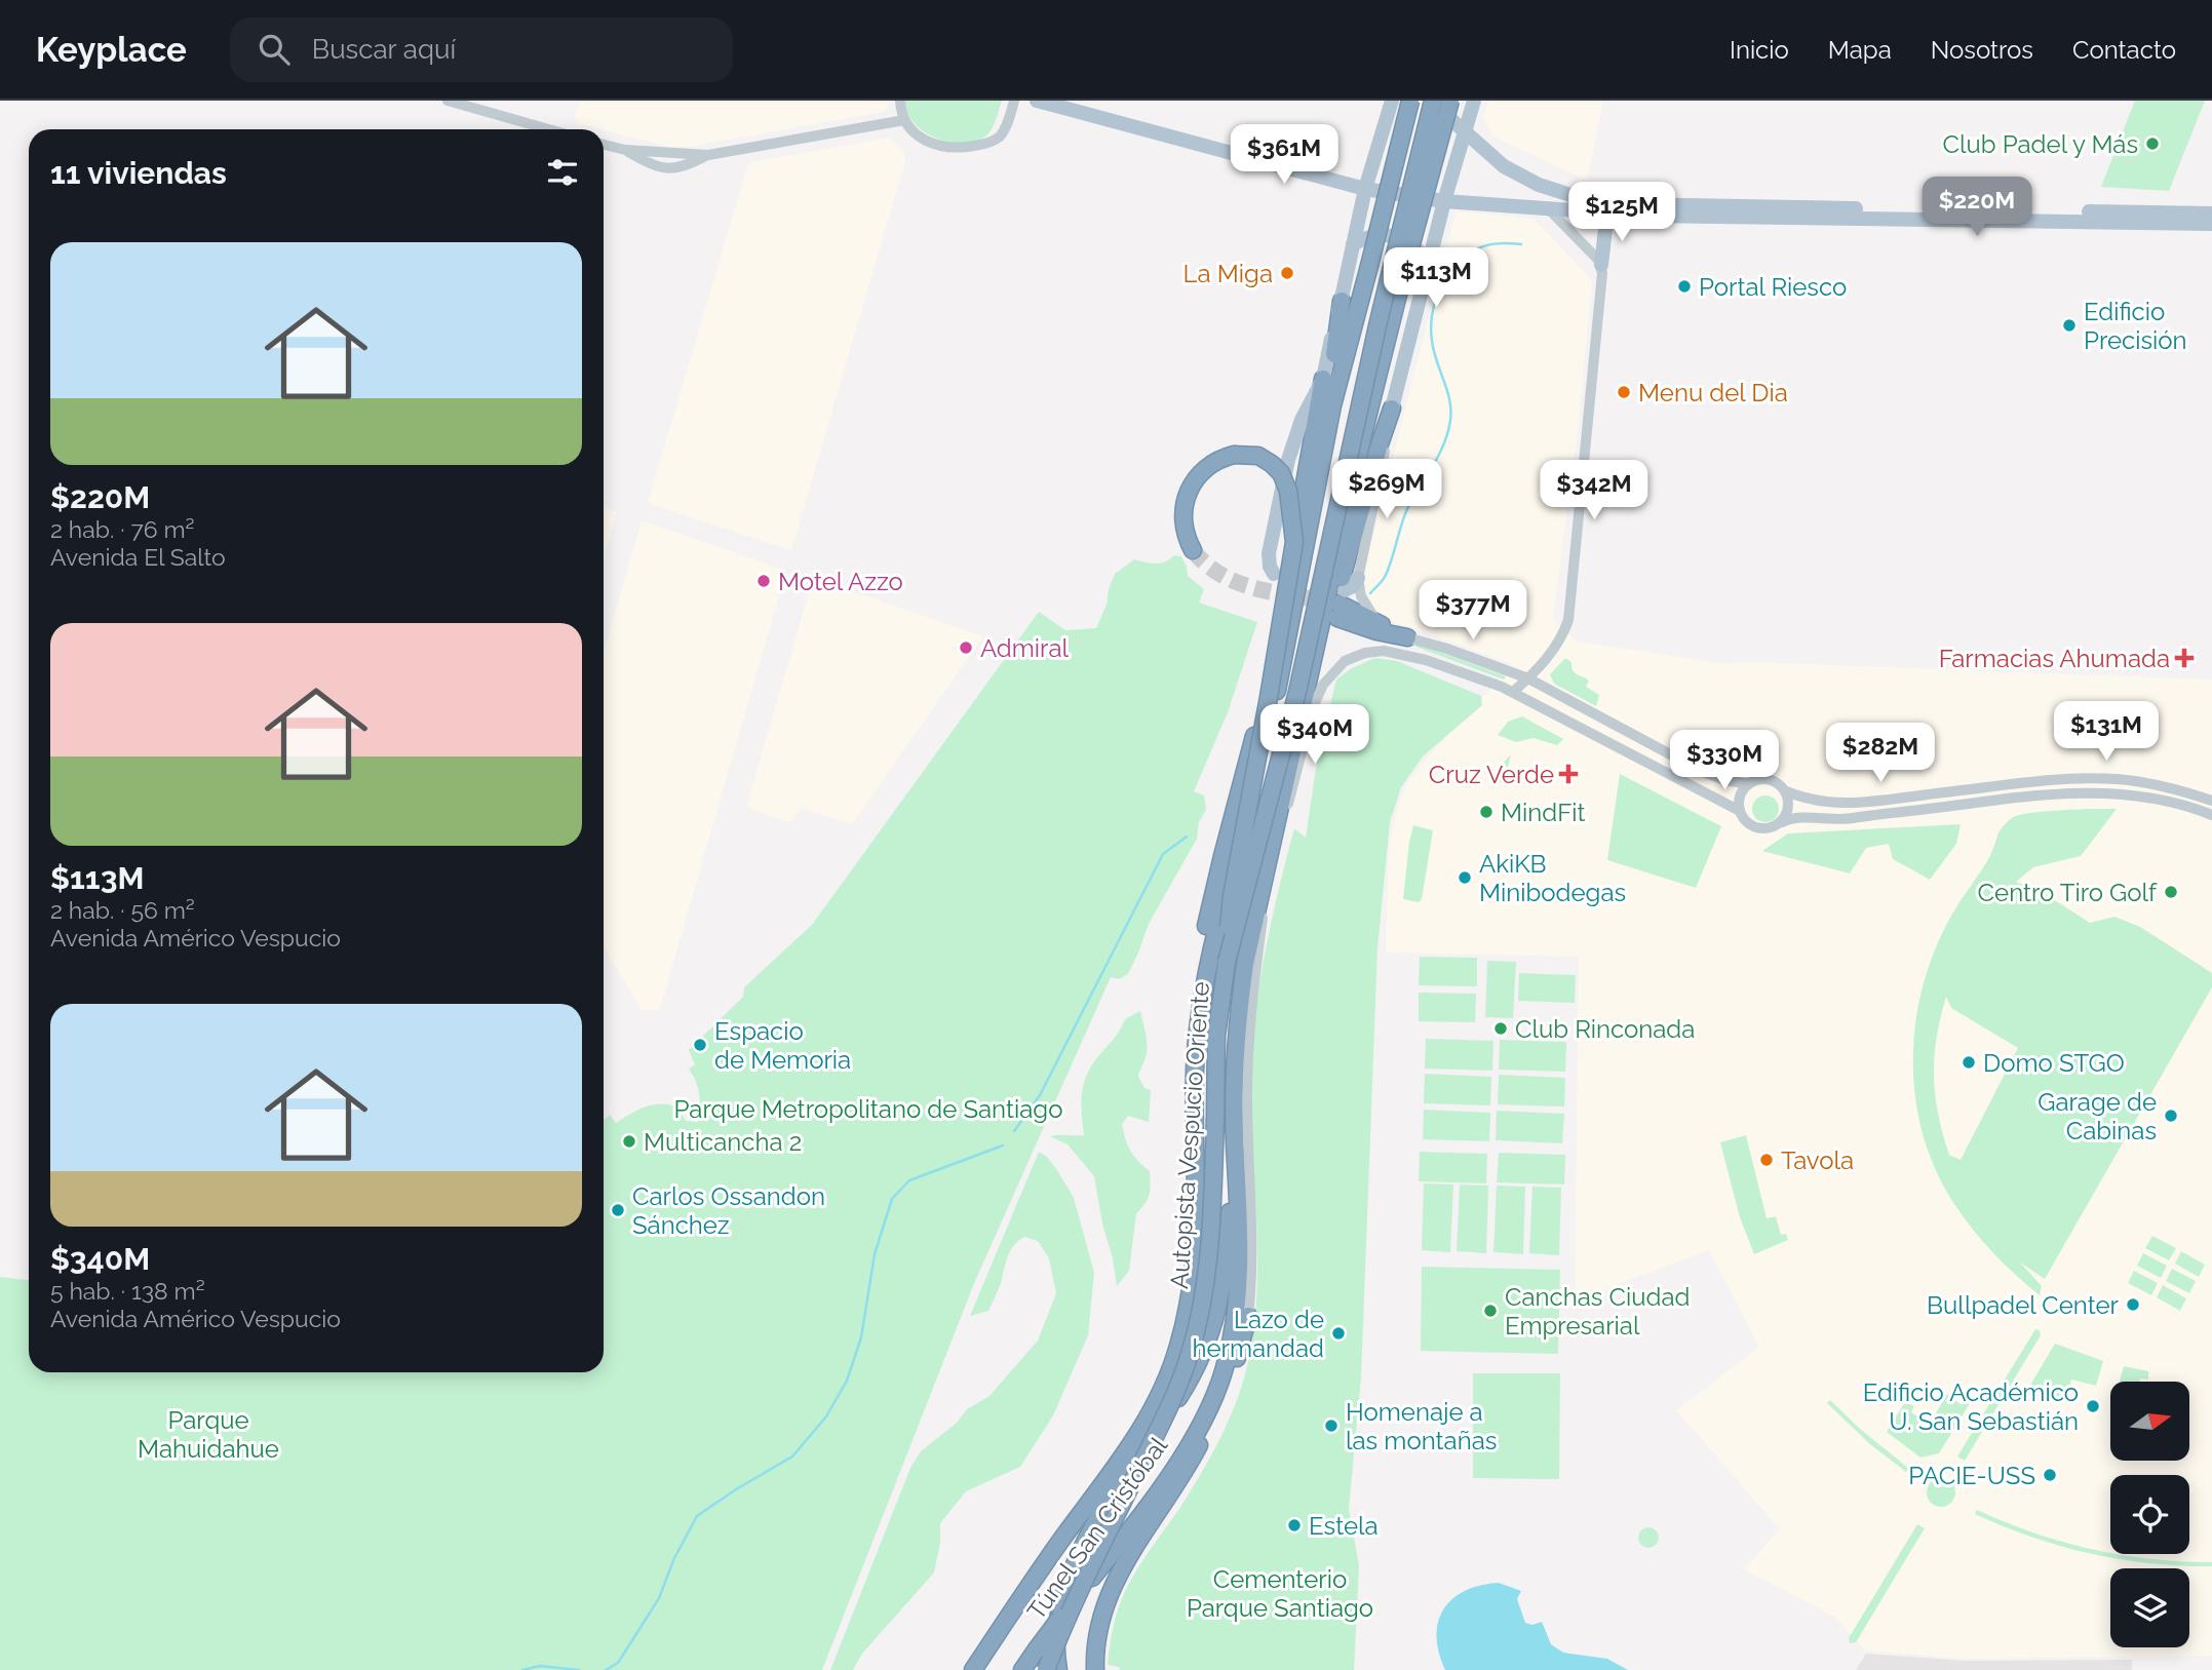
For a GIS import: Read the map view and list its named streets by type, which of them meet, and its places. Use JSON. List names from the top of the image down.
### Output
{
  "streets": {
    "highway": ["Autopista Vespucio Oriente", "Túnel San Cristóbal"]
  },
  "crossings": [
    ["Autopista Vespucio Oriente", "Túnel San Cristóbal"]
  ],
  "parks": ["Parque Metropolitano de Santiago", "Parque Mahuidahue", "Cementerio Parque Santiago"],
  "places": {
    "other": [
      "Club Padel y Más",
      "La Miga",
      "Portal Riesco",
      "Edificio Precisión",
      "Menu del Dia",
      "Motel Azzo",
      "Admiral",
      "MindFit",
      "AkiKB Minibodegas",
      "Centro Tiro Golf",
      "Club Rinconada",
      "Espacio de Memoria",
      "Domo STGO",
      "Garage de Cabinas",
      "Multicancha 2",
      "Tavola",
      "Carlos Ossandon Sánchez",
      "Bullpadel Center",
      "Canchas Ciudad Empresarial",
      "Lazo de hermandad",
      "Edificio Académico U. San Sebastián",
      "Homenaje a las montañas",
      "PACIE-USS",
      "Estela"
    ],
    "health": ["Farmacias Ahumada", "Cruz Verde"]
  },
  "north": "right",
  "page": {
    "header": "Keyplace",
    "search": "Buscar aquí",
    "nav": [
      "Inicio",
      "Mapa",
      "Nosotros",
      "Contacto"
    ],
    "price": [
      "$361M",
      "$220M",
      "$125M",
      "$113M",
      "$269M",
      "$342M",
      "$377M",
      "$131M",
      "$340M",
      "$282M",
      "$330M"
    ],
    "heading": "11 viviendas",
    "list": [
      {
        "name": "$220M",
        "note": "2 hab. · 76 m² · Avenida El Salto"
      },
      {
        "name": "$113M",
        "note": "2 hab. · 56 m² · Avenida Américo Vespucio"
      },
      {
        "name": "$340M",
        "note": "5 hab. · 138 m² · Avenida Américo Vespucio"
      }
    ]
  }
}
